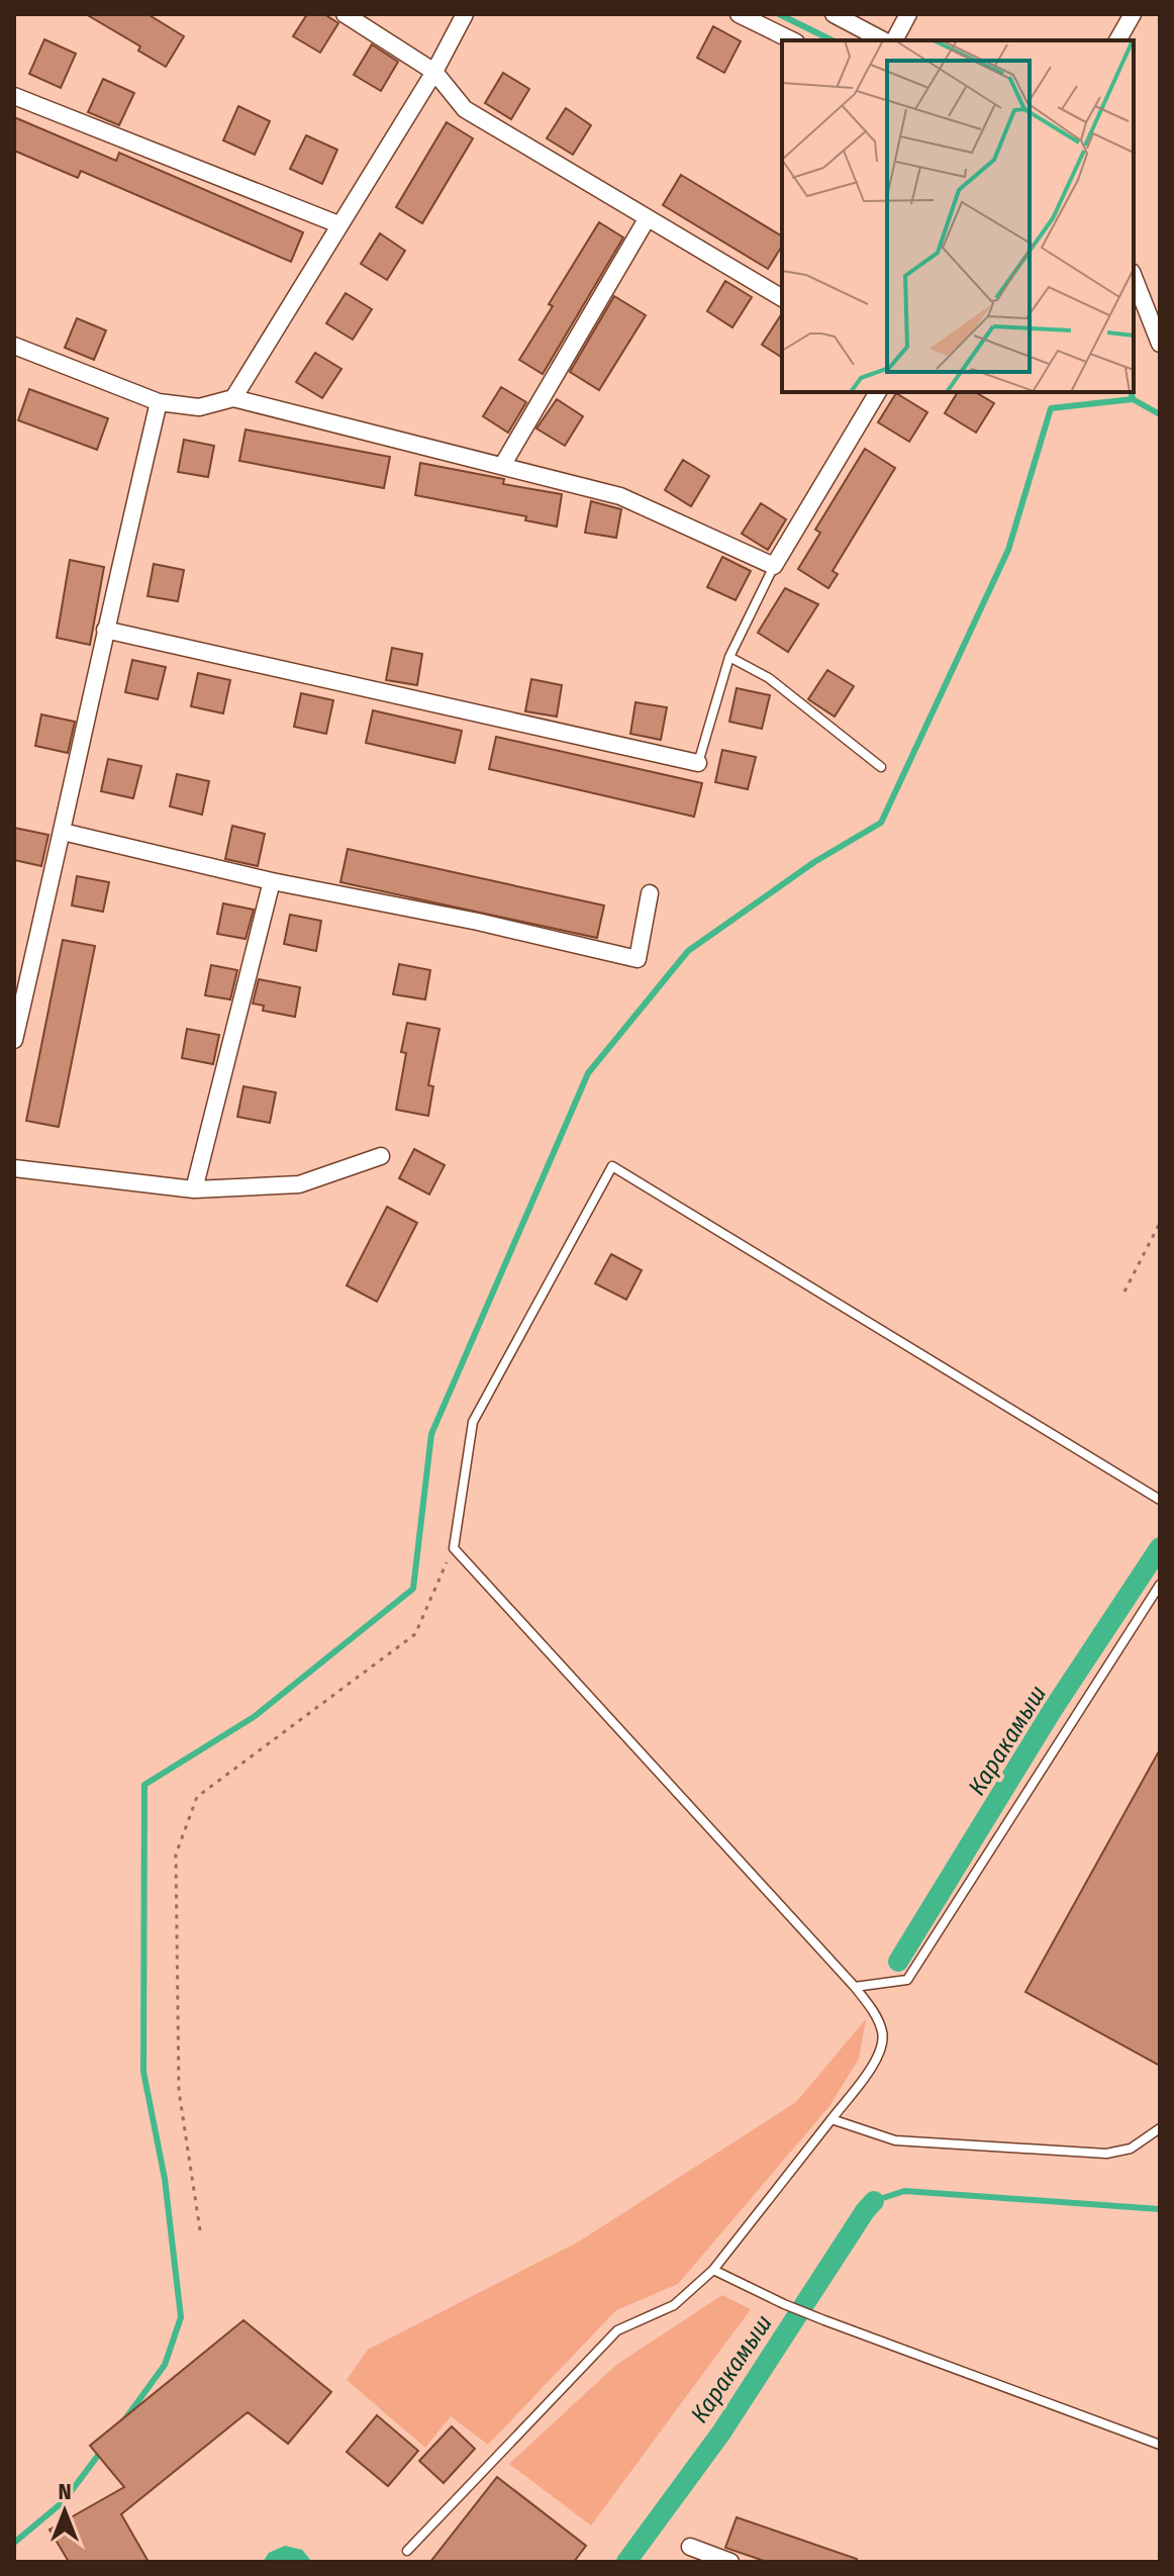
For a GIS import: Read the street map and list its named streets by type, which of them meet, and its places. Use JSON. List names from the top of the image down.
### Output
{
  "water": ["Каракамыш"],
  "north": "top"
}
